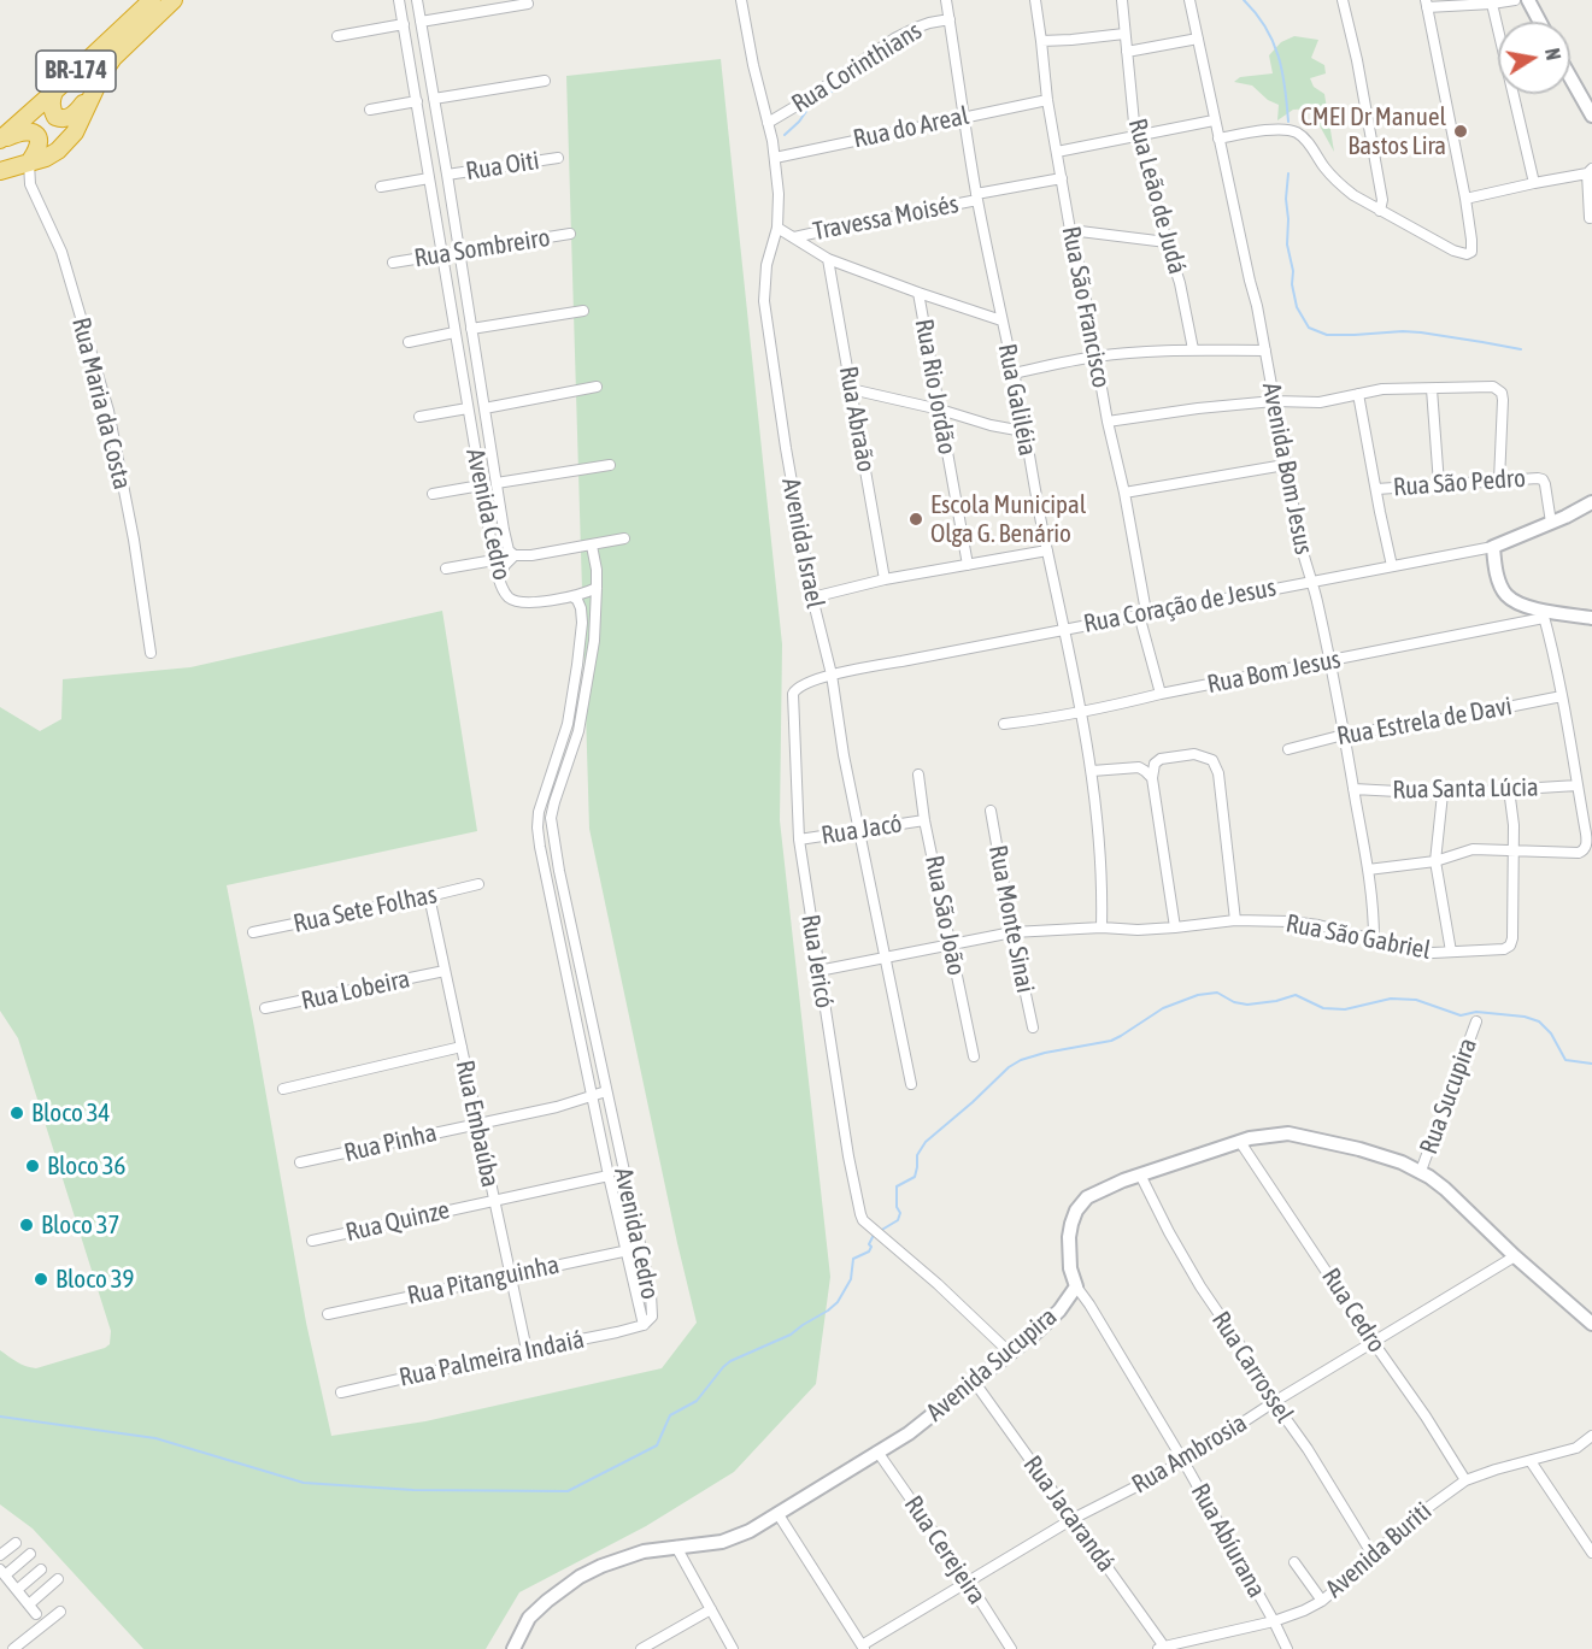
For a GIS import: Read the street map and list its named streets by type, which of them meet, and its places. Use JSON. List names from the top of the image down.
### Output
{
  "streets": {
    "highway": ["BR-174"],
    "street": [
      "Rua Corinthians",
      "Rua do Areal",
      "Rua Oiti",
      "Rua Leão de Judá",
      "Travessa Moisés",
      "Rua Sombreiro",
      "Rua São Francisco",
      "Rua Rio Jordão",
      "Rua Galiléia",
      "Rua Maria da Costa",
      "Rua Abraão",
      "Avenida Bom Jesus",
      "Rua São Pedro",
      "Avenida Cedro",
      "Avenida Israel",
      "Rua Coração de Jesus",
      "Rua Bom Jesus",
      "Rua Estrela de Davi",
      "Rua Santa Lúcia",
      "Rua Jacó",
      "Rua Sete Folhas",
      "Rua São João",
      "Rua Monte Sinai",
      "Rua São Gabriel",
      "Rua Jericó",
      "Rua Lobeira",
      "Rua Sucupira",
      "Rua Embaúba",
      "Rua Pinha",
      "Rua Quinze",
      "Rua Pitanguinha",
      "Rua Cedro",
      "Rua Palmeira Indaiá",
      "Avenida Sucupira",
      "Rua Carrossel",
      "Rua Ambrosia",
      "Rua Jacarandá",
      "Rua Abíurana",
      "Rua Cerejeira",
      "Avenida Buriti"
    ]
  },
  "crossings": [
    ["Rua Corinthians", "Rua Galiléia"],
    ["Rua Corinthians", "Avenida Israel"],
    ["BR-174", "Rua Maria da Costa"],
    ["Rua do Areal", "Rua São Francisco"],
    ["Rua do Areal", "Rua Galiléia"],
    ["Rua do Areal", "Avenida Israel"],
    ["Rua Oiti", "Avenida Cedro"],
    ["Travessa Moisés", "Rua São Francisco"],
    ["Travessa Moisés", "Rua Galiléia"],
    ["Rua Sombreiro", "Avenida Cedro"],
    ["Rua São Francisco", "Rua Coração de Jesus"],
    ["Rua São Francisco", "Rua Bom Jesus"],
    ["Rua Galiléia", "Rua Coração de Jesus"],
    ["Rua Galiléia", "Rua Bom Jesus"],
    ["Rua Galiléia", "Rua São Gabriel"],
    ["Avenida Bom Jesus", "Rua Coração de Jesus"],
    ["Avenida Bom Jesus", "Rua Bom Jesus"],
    ["Avenida Bom Jesus", "Rua Estrela de Davi"],
    ["Avenida Bom Jesus", "Rua Santa Lúcia"],
    ["Avenida Bom Jesus", "Rua São Gabriel"],
    ["Rua São Pedro", "Rua Coração de Jesus"],
    ["Avenida Cedro", "Rua Pinha"],
    ["Avenida Cedro", "Rua Quinze"],
    ["Avenida Cedro", "Rua Pitanguinha"],
    ["Avenida Cedro", "Rua Palmeira Indaiá"],
    ["Avenida Israel", "Rua Coração de Jesus"],
    ["Avenida Israel", "Rua Jacó"],
    ["Avenida Israel", "Rua São Gabriel"],
    ["Rua Coração de Jesus", "Rua Jericó"],
    ["Rua Jacó", "Rua São João"],
    ["Rua Jacó", "Rua Jericó"],
    ["Rua Sete Folhas", "Rua Embaúba"],
    ["Rua São João", "Rua São Gabriel"],
    ["Rua Monte Sinai", "Rua São Gabriel"],
    ["Rua São Gabriel", "Rua Jericó"],
    ["Rua Jericó", "Avenida Sucupira"],
    ["Rua Lobeira", "Rua Embaúba"],
    ["Rua Sucupira", "Avenida Sucupira"],
    ["Rua Embaúba", "Rua Pinha"],
    ["Rua Embaúba", "Rua Quinze"],
    ["Rua Embaúba", "Rua Pitanguinha"],
    ["Rua Embaúba", "Rua Palmeira Indaiá"],
    ["Rua Cedro", "Avenida Sucupira"],
    ["Rua Cedro", "Rua Ambrosia"],
    ["Rua Cedro", "Avenida Buriti"],
    ["Avenida Sucupira", "Rua Carrossel"],
    ["Avenida Sucupira", "Rua Ambrosia"],
    ["Avenida Sucupira", "Rua Jacarandá"],
    ["Avenida Sucupira", "Rua Abíurana"],
    ["Avenida Sucupira", "Rua Cerejeira"],
    ["Rua Carrossel", "Rua Ambrosia"],
    ["Rua Carrossel", "Avenida Buriti"],
    ["Rua Ambrosia", "Rua Jacarandá"],
    ["Rua Ambrosia", "Rua Abíurana"],
    ["Rua Ambrosia", "Rua Cerejeira"],
    ["Rua Jacarandá", "Avenida Buriti"],
    ["Rua Abíurana", "Avenida Buriti"]
  ],
  "places": [
    "CMEI Dr Manuel Bastos Lira",
    "Escola Municipal Olga G. Benário",
    "Bloco 34",
    "Bloco 36",
    "Bloco 37",
    "Bloco 39"
  ],
  "north": "right"
}
